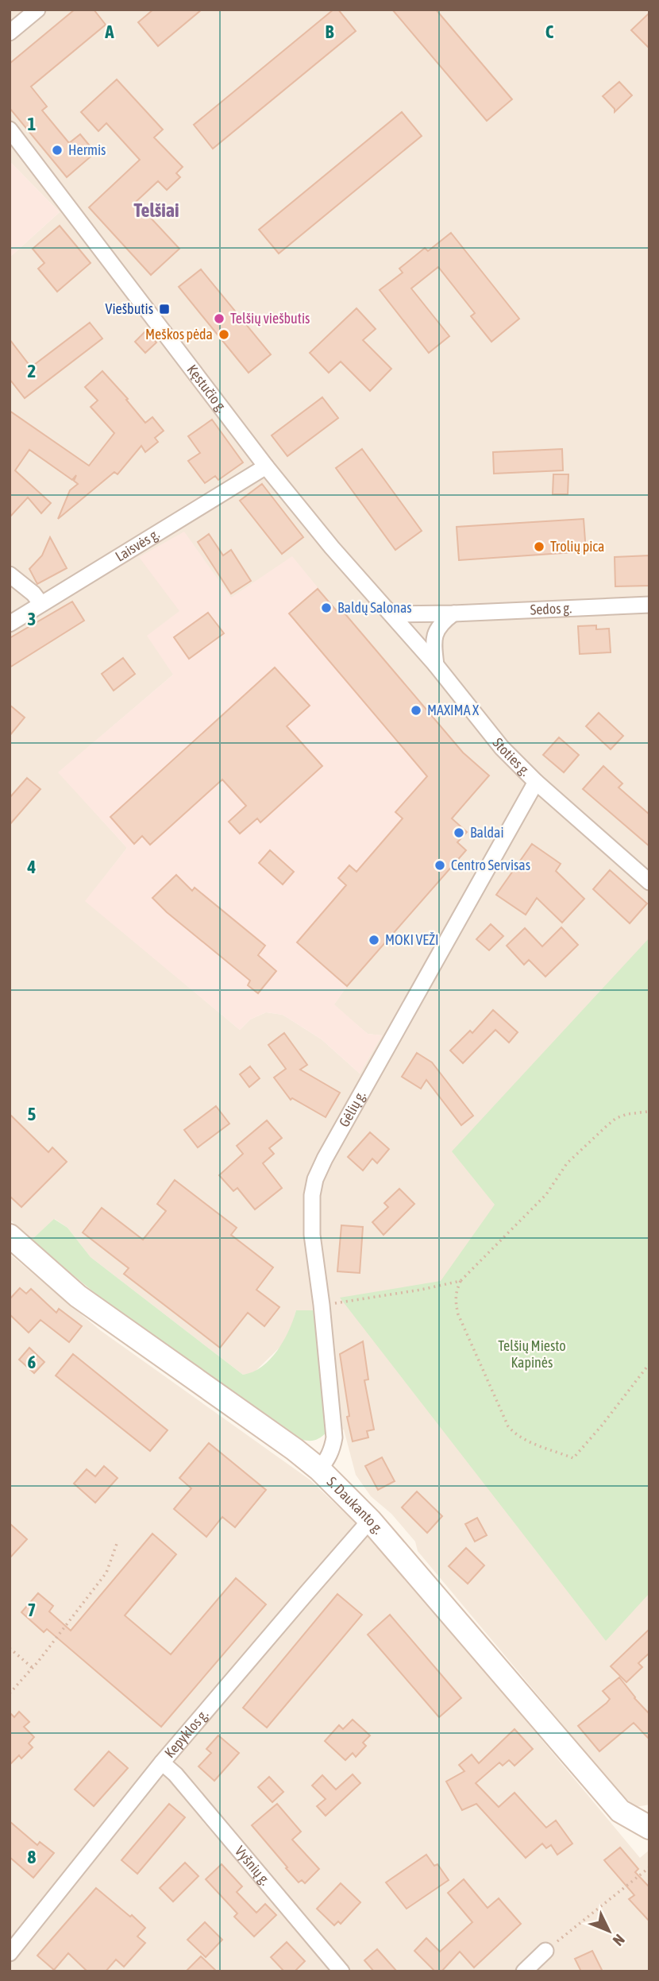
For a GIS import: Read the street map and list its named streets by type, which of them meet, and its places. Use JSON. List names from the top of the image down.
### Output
{
  "streets": {
    "main road": ["S. Daukanto g."],
    "street": [
      "Kęstučio g.",
      "Laisvės g.",
      "Sedos g.",
      "Stoties g.",
      "Gėlių g.",
      "Kepyklos g.",
      "Vyšnių g."
    ]
  },
  "crossings": [
    ["Kęstučio g.", "Laisvės g."],
    ["Kęstučio g.", "Sedos g."],
    ["Kęstučio g.", "Stoties g."],
    ["Sedos g.", "Stoties g."],
    ["Stoties g.", "Gėlių g."],
    ["Gėlių g.", "S. Daukanto g."],
    ["S. Daukanto g.", "Kepyklos g."],
    ["Kepyklos g.", "Vyšnių g."]
  ],
  "districts": ["Telšiai"],
  "parks": ["Telšių Miesto Kapinės"],
  "places": {
    "other": [
      "Hermis",
      "Telšių viešbutis",
      "Meškos pėda",
      "Trolių pica",
      "Baldų Salonas",
      "MAXIMA X",
      "Baldai",
      "Centro Servisas",
      "MOKI VEŽI"
    ],
    "transit": ["Viešbutis"]
  },
  "north": "bottom right",
  "grid": {
    "columns": ["A", "B", "C"],
    "rows": [
      "1",
      "2",
      "3",
      "4",
      "5",
      "6",
      "7",
      "8"
    ]
  }
}
